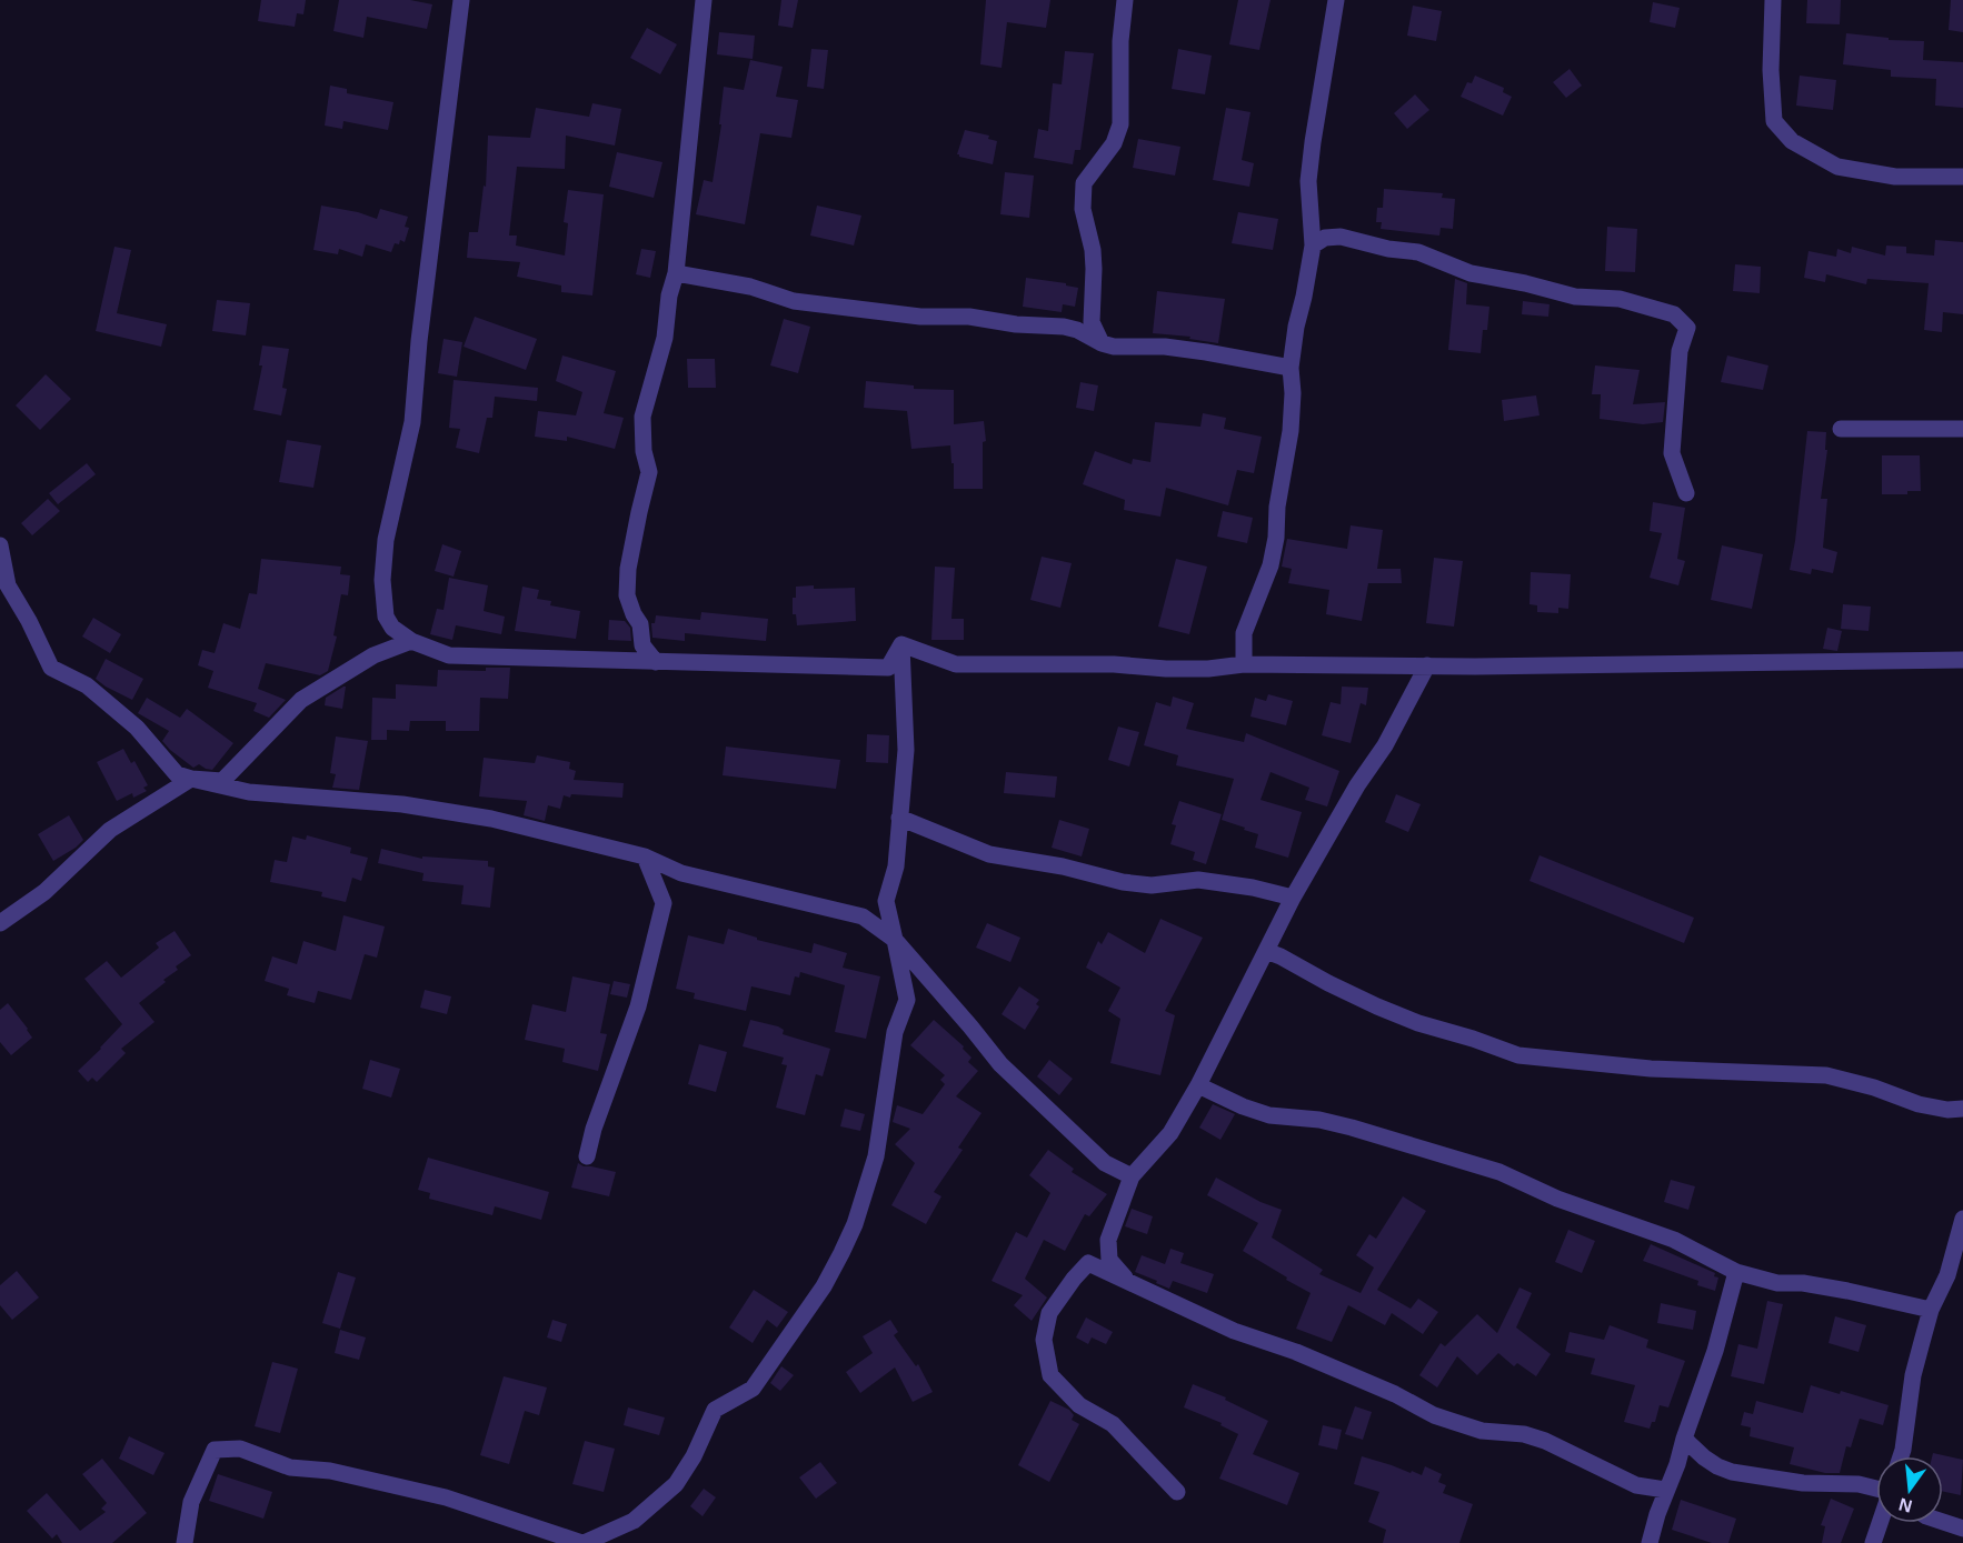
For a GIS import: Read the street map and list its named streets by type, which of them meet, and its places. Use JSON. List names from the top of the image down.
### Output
{
  "north": "bottom"
}
